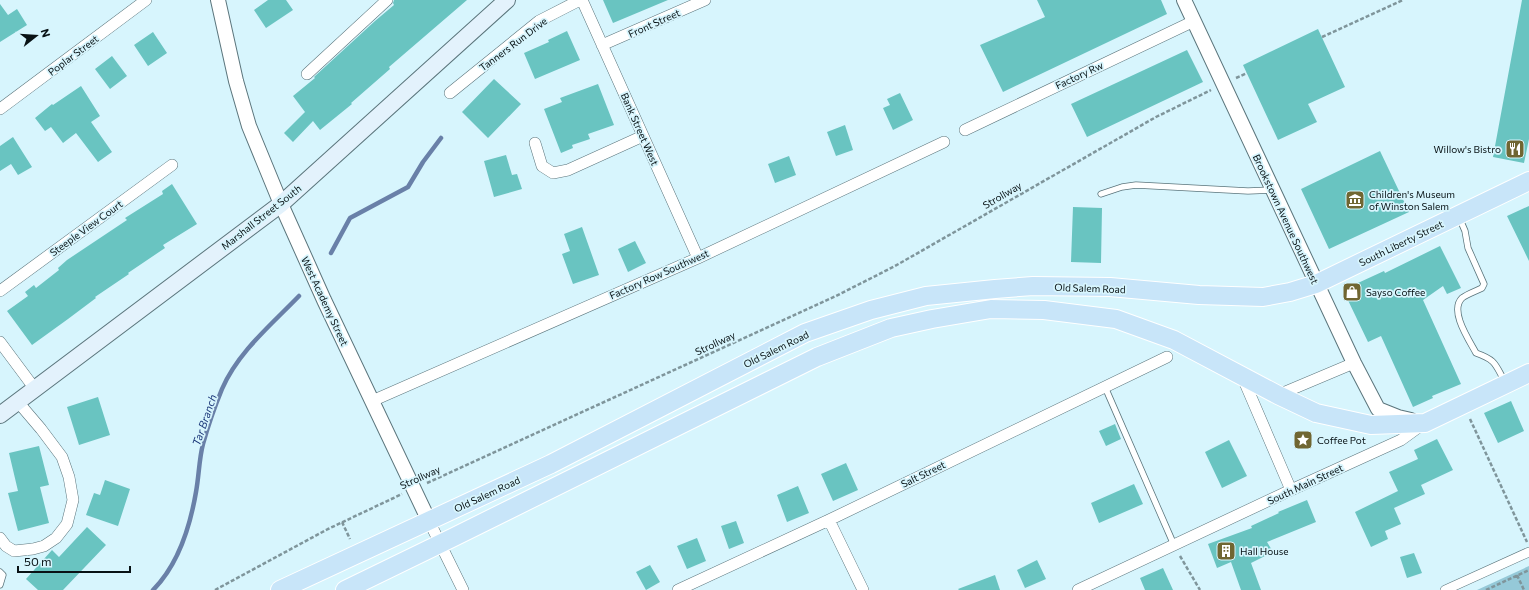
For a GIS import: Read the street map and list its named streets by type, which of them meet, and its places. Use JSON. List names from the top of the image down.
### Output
{
  "streets": {
    "main road": [
      "Marshall Street South",
      "South Liberty Street",
      "Old Salem Road",
      "South Main Street"
    ],
    "street": [
      "Front Street",
      "Tanners Run Drive",
      "Poplar Street",
      "Factory Rw",
      "Bank Street West",
      "Brookstown Avenue Southwest",
      "Steeple View Court",
      "Factory Row Southwest",
      "West Academy Street",
      "Salt Street"
    ],
    "path": ["Strollway"]
  },
  "crossings": [
    ["Front Street", "Bank Street West"],
    ["Tanners Run Drive", "Bank Street West"],
    ["Factory Rw", "Brookstown Avenue Southwest"],
    ["Bank Street West", "Factory Row Southwest"],
    ["Strollway", "West Academy Street"],
    ["Marshall Street South", "West Academy Street"],
    ["Brookstown Avenue Southwest", "South Liberty Street"],
    ["Brookstown Avenue Southwest", "Old Salem Road"],
    ["Brookstown Avenue Southwest", "South Main Street"],
    ["South Liberty Street", "Old Salem Road"],
    ["Factory Row Southwest", "West Academy Street"],
    ["Old Salem Road", "West Academy Street"]
  ],
  "water": ["Tar Branch"],
  "places": {
    "restaurant": ["Willow's Bistro"],
    "museum": ["Children's Museum of Winston Salem"],
    "shop": ["Sayso Coffee"],
    "place": ["Coffee Pot"],
    "building": ["Hall House"]
  },
  "scale_bar": "50 m",
  "north": "right"
}
